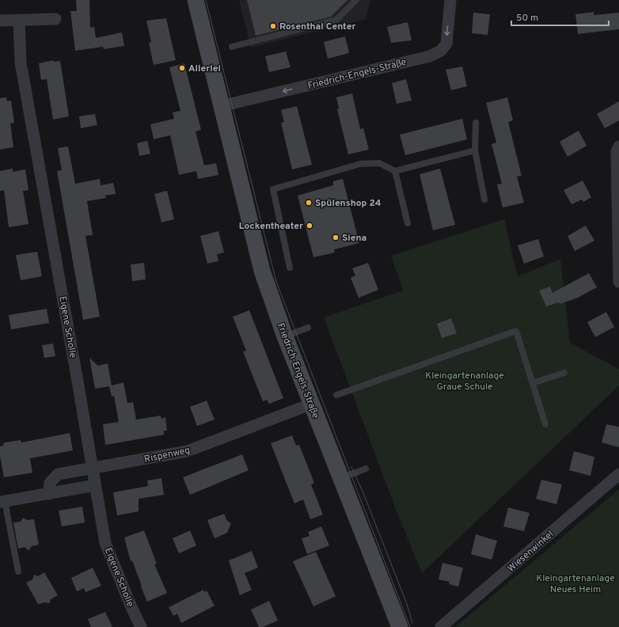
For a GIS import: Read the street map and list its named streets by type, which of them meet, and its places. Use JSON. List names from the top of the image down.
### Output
{
  "streets": {
    "main road": ["Friedrich-Engels-Straße"],
    "street": ["Eigene Scholle", "Rispenweg", "Wiesenwinkel"]
  },
  "crossings": [
    ["Friedrich-Engels-Straße", "Rispenweg"],
    ["Eigene Scholle", "Rispenweg"]
  ],
  "parks": ["Kleingartenanlage Graue Schule", "Kleingartenanlage Neues Heim"],
  "places": [
    "Rosenthal Center",
    "Allerlei",
    "Spülenshop 24",
    "Lockentheater",
    "Siena"
  ],
  "scale_bar": "50 m"
}
